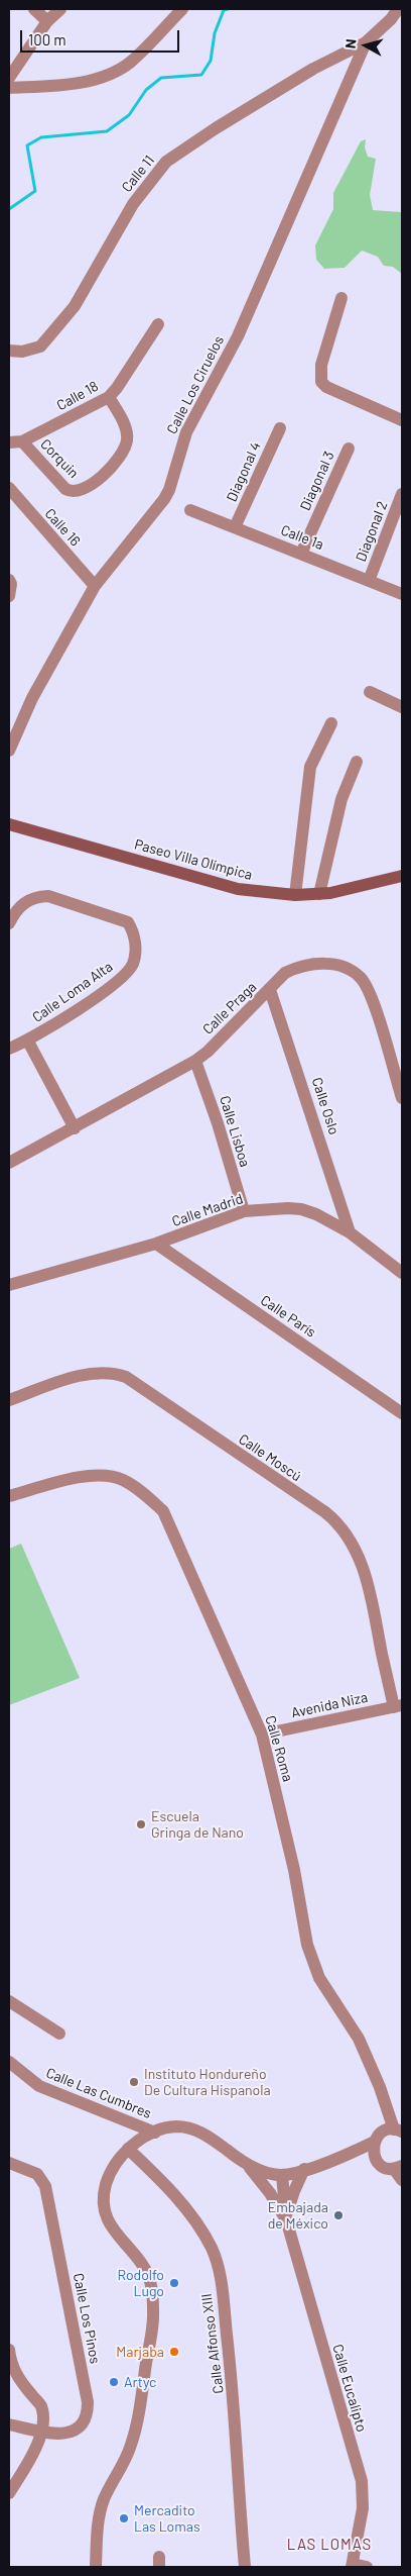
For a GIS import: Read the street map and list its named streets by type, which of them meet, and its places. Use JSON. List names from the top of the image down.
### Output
{
  "streets": {
    "main road": ["Paseo Villa Olímpica"],
    "street": [
      "Calle 11",
      "Calle Los Ciruelos",
      "Calle 18",
      "Corquin",
      "Diagonal 4",
      "Diagonal 3",
      "Calle 16",
      "Diagonal 2",
      "Calle 1a",
      "Calle Loma Alta",
      "Calle Praga",
      "Calle Oslo",
      "Calle Lisboa",
      "Calle Madrid",
      "Calle París",
      "Calle Moscú",
      "Avenida Niza",
      "Calle Roma",
      "Calle Las Cumbres",
      "Calle Los Pinos",
      "Calle Alfonso XIII",
      "Calle Eucalipto"
    ]
  },
  "crossings": [
    ["Calle 11", "Calle Los Ciruelos"],
    ["Calle Los Ciruelos", "Calle 16"],
    ["Calle 18", "Corquin"],
    ["Diagonal 4", "Calle 1a"],
    ["Diagonal 3", "Calle 1a"],
    ["Diagonal 2", "Calle 1a"],
    ["Calle Loma Alta", "Calle Praga"],
    ["Calle Praga", "Calle Oslo"],
    ["Calle Praga", "Calle Lisboa"],
    ["Calle Oslo", "Calle Madrid"],
    ["Calle Lisboa", "Calle Madrid"],
    ["Calle Madrid", "Calle París"],
    ["Calle Moscú", "Avenida Niza"],
    ["Avenida Niza", "Calle Roma"]
  ],
  "districts": ["LAS LOMAS"],
  "places": [
    "Escuela Gringa de Nano",
    "Instituto Hondureño De Cultura Hispanola",
    "Embajada de México",
    "Rodolfo Lugo",
    "Marjaba",
    "Artyc",
    "Mercadito Las Lomas"
  ],
  "scale_bar": "100 m",
  "north": "left"
}
